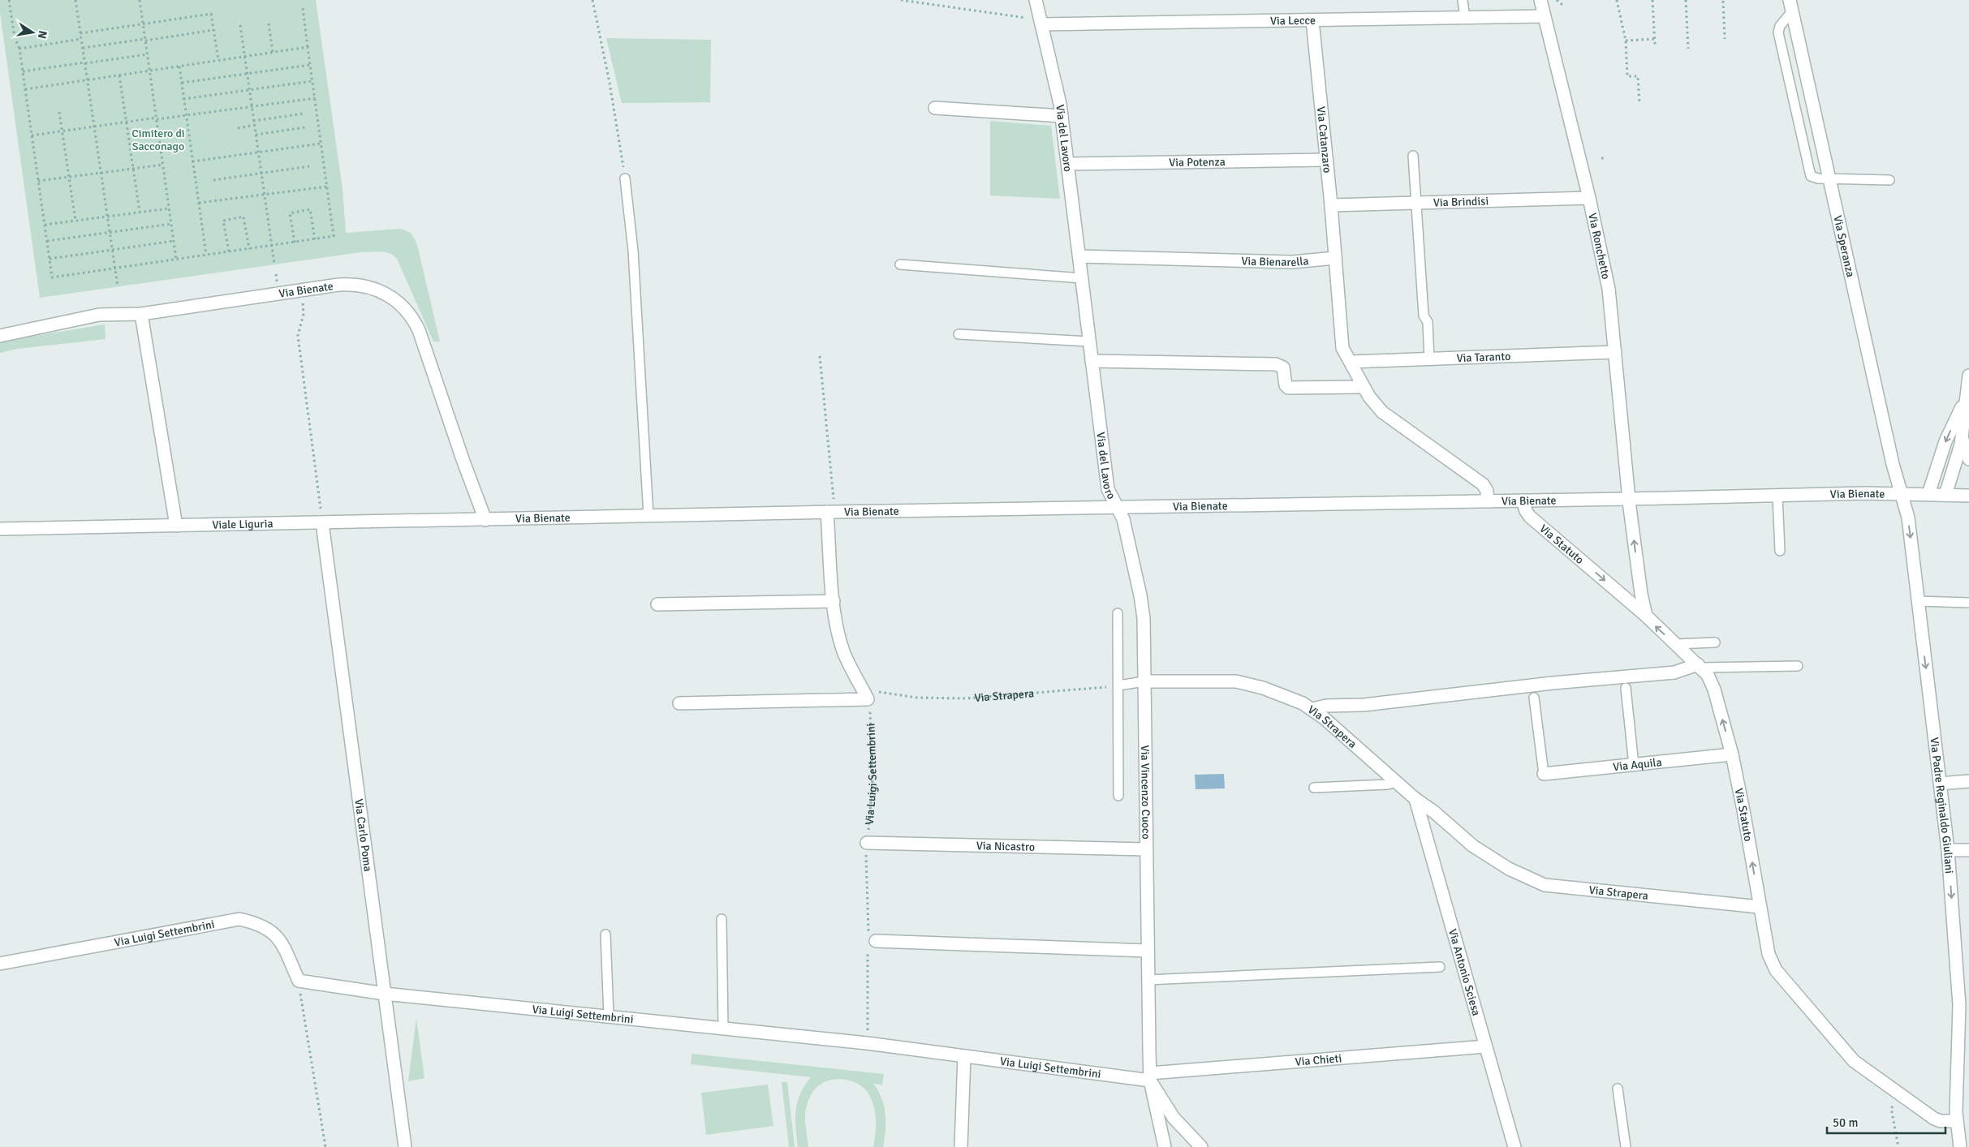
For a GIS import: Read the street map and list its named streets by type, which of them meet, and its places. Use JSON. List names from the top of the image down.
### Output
{
  "streets": {
    "street": [
      "Via Lecce",
      "Via del Lavoro",
      "Via Catanzaro",
      "Via Potenza",
      "Via Brindisi",
      "Via Ronchetto",
      "Via Speranza",
      "Via Bienarella",
      "Via Bienate",
      "Via Taranto",
      "Viale Liguria",
      "Via Statuto",
      "Via Strapera",
      "Via Aquila",
      "Via Luigi Settembrini",
      "Via Vincenzo Cuoco",
      "Via Padre Reginaldo Giuliani",
      "Via Carlo Poma",
      "Via Nicastro",
      "Via Antonio Sciesa",
      "Via Chieti"
    ]
  },
  "crossings": [
    ["Via Lecce", "Via del Lavoro"],
    ["Via Lecce", "Via Catanzaro"],
    ["Via Lecce", "Via Ronchetto"],
    ["Via del Lavoro", "Via Potenza"],
    ["Via del Lavoro", "Via Bienarella"],
    ["Via del Lavoro", "Via Bienate"],
    ["Via del Lavoro", "Via Vincenzo Cuoco"],
    ["Via Catanzaro", "Via Potenza"],
    ["Via Catanzaro", "Via Brindisi"],
    ["Via Catanzaro", "Via Bienarella"],
    ["Via Brindisi", "Via Ronchetto"],
    ["Via Ronchetto", "Via Bienate"],
    ["Via Ronchetto", "Via Taranto"],
    ["Via Ronchetto", "Via Statuto"],
    ["Via Speranza", "Via Bienate"],
    ["Via Speranza", "Via Padre Reginaldo Giuliani"],
    ["Via Bienate", "Viale Liguria"],
    ["Via Bienate", "Via Statuto"],
    ["Via Bienate", "Via Vincenzo Cuoco"],
    ["Via Bienate", "Via Padre Reginaldo Giuliani"],
    ["Viale Liguria", "Via Carlo Poma"],
    ["Via Statuto", "Via Strapera"],
    ["Via Statuto", "Via Aquila"],
    ["Via Statuto", "Via Padre Reginaldo Giuliani"],
    ["Via Strapera", "Via Luigi Settembrini"],
    ["Via Strapera", "Via Vincenzo Cuoco"],
    ["Via Strapera", "Via Antonio Sciesa"],
    ["Via Luigi Settembrini", "Via Vincenzo Cuoco"],
    ["Via Luigi Settembrini", "Via Carlo Poma"],
    ["Via Luigi Settembrini", "Via Nicastro"],
    ["Via Luigi Settembrini", "Via Chieti"],
    ["Via Vincenzo Cuoco", "Via Nicastro"],
    ["Via Vincenzo Cuoco", "Via Chieti"],
    ["Via Antonio Sciesa", "Via Chieti"]
  ],
  "one_way": ["Via Padre Reginaldo Giuliani"],
  "parks": ["Cimitero di Sacconago"],
  "scale_bar": "50 m",
  "north": "right"
}
